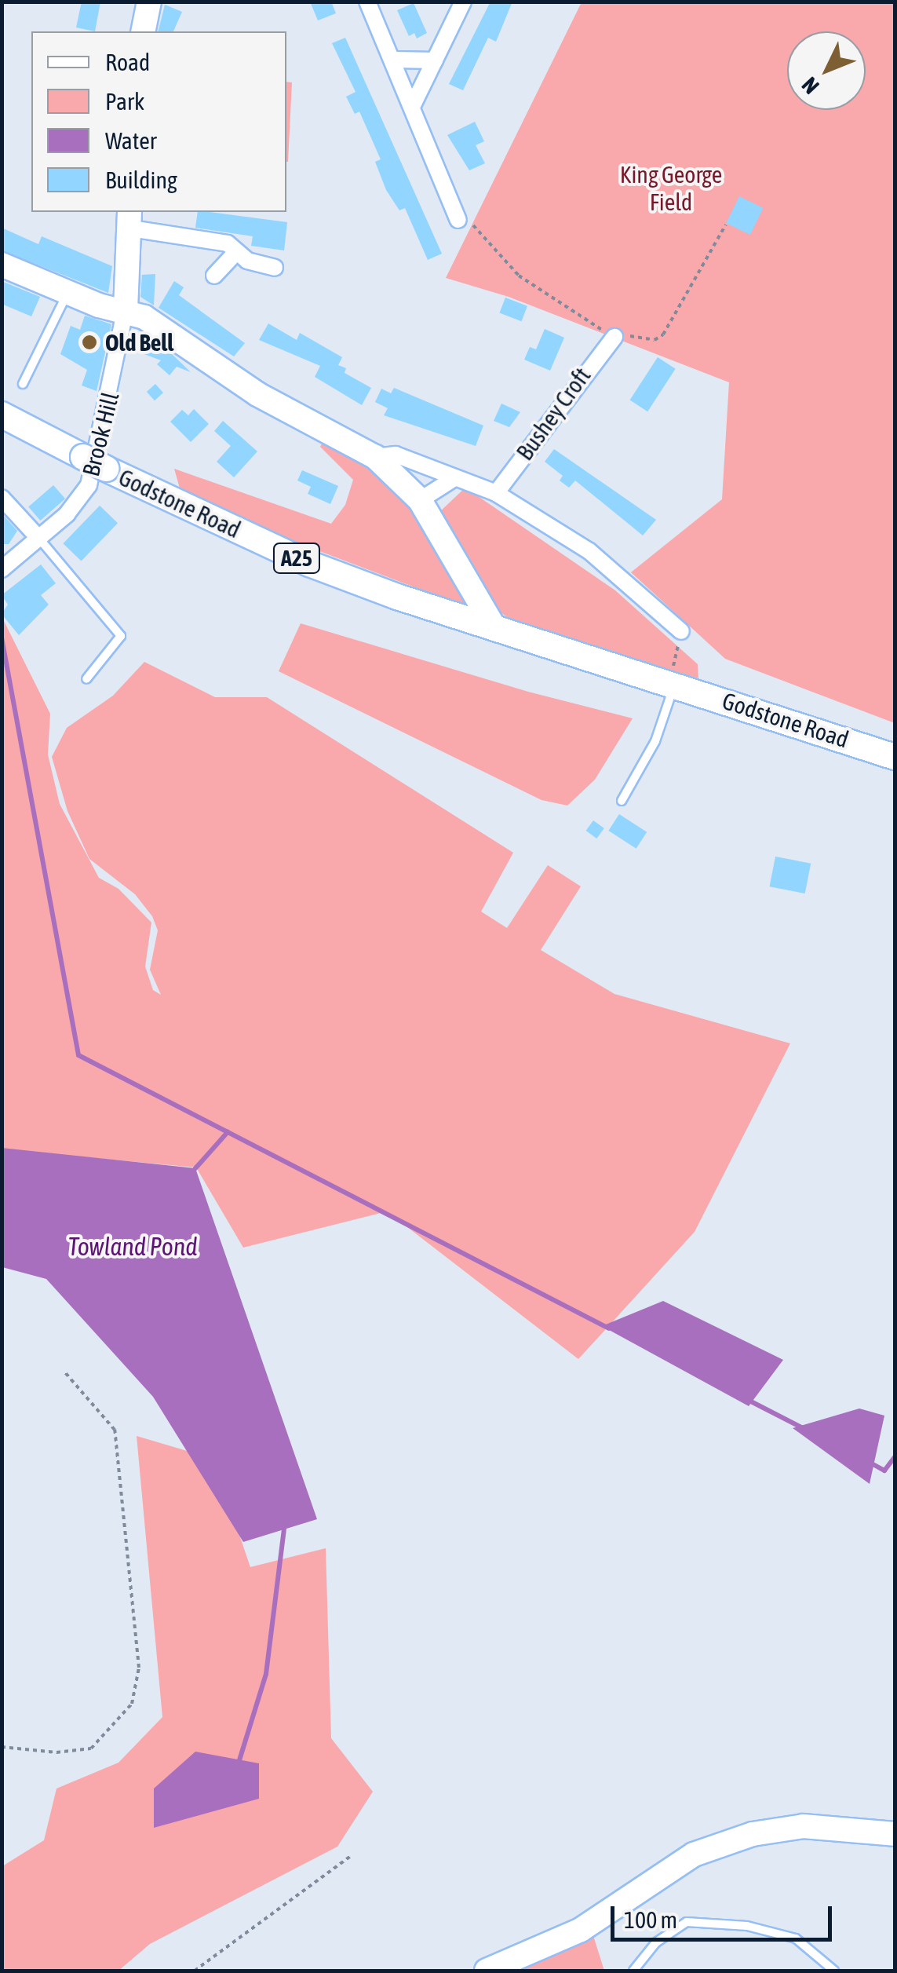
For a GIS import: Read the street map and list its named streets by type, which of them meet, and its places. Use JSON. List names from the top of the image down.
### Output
{
  "streets": {
    "main road": ["Godstone Road", "A25"],
    "street": ["Bushey Croft", "Brook Hill"]
  },
  "water": ["Towland Pond"],
  "parks": ["King George Field"],
  "places": ["Old Bell"],
  "legend": [
    "Road",
    "Park",
    "Water",
    "Building"
  ],
  "scale_bar": "100 m",
  "north": "bottom left"
}
